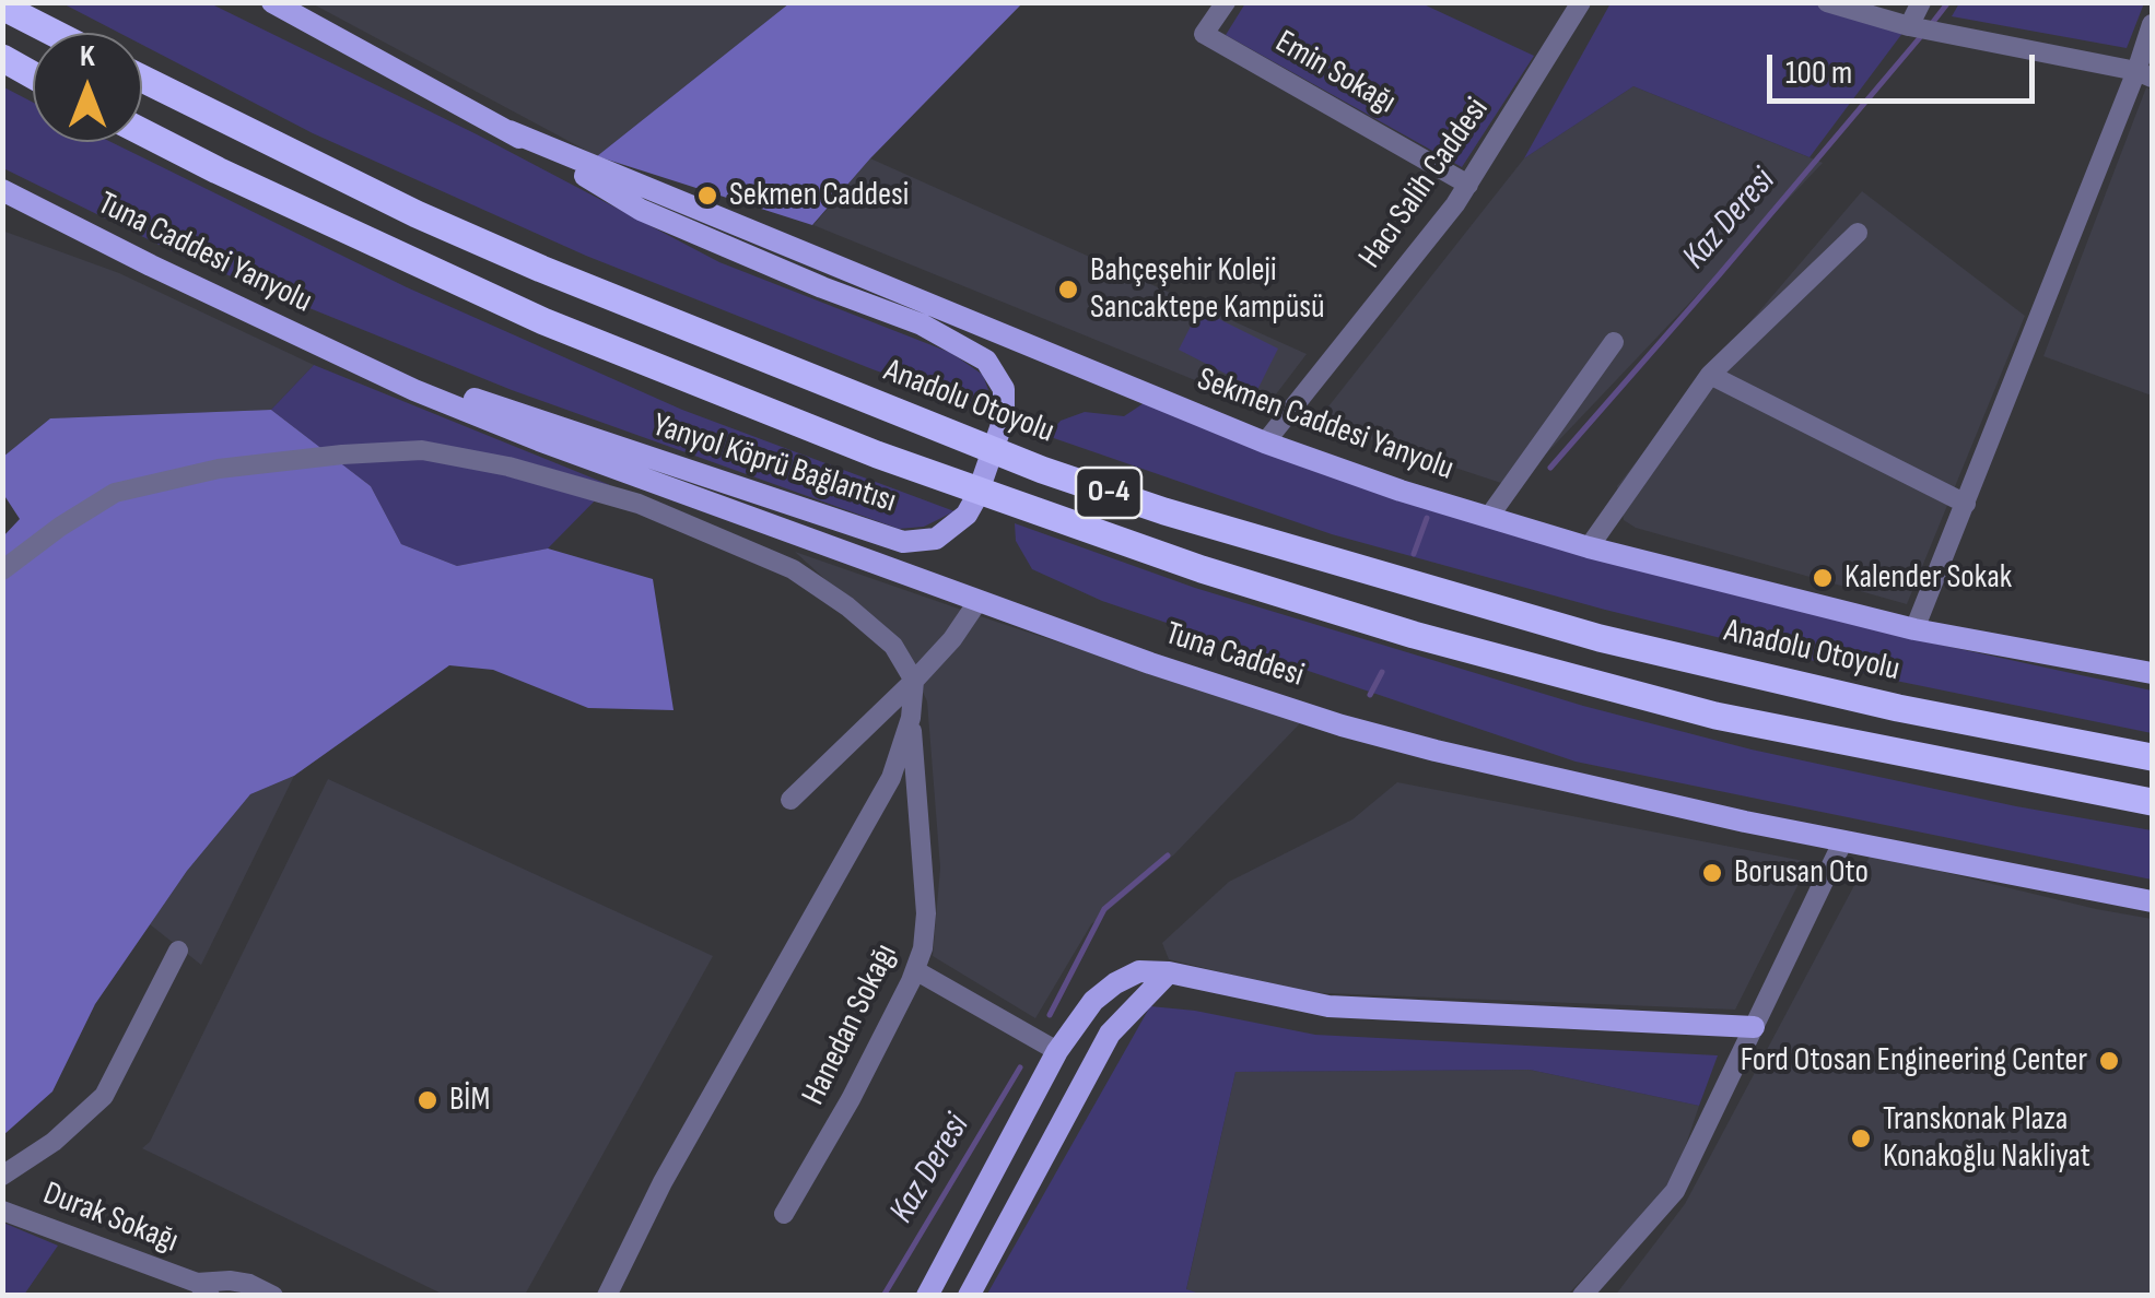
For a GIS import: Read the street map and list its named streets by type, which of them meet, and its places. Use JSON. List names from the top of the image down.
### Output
{
  "streets": {
    "highway": ["Anadolu Otoyolu", "O-4"],
    "main road": [
      "Tuna Caddesi Yanyolu",
      "Sekmen Caddesi Yanyolu",
      "Yanyol Köprü Bağlantısı",
      "Tuna Caddesi"
    ],
    "street": [
      "Emin Sokağı",
      "Hacı Salih Caddesi",
      "Hanedan Sokağı",
      "Durak Sokağı"
    ]
  },
  "crossings": [
    ["Emin Sokağı", "Hacı Salih Caddesi"],
    ["Hacı Salih Caddesi", "Sekmen Caddesi Yanyolu"],
    ["Tuna Caddesi Yanyolu", "Yanyol Köprü Bağlantısı"],
    ["Tuna Caddesi Yanyolu", "Tuna Caddesi"],
    ["Sekmen Caddesi Yanyolu", "Yanyol Köprü Bağlantısı"],
    ["Yanyol Köprü Bağlantısı", "Tuna Caddesi"]
  ],
  "water": ["Kaz Deresi"],
  "places": [
    "Sekmen Caddesi",
    "Bahçeşehir Koleji Sancaktepe Kampüsü",
    "Kalender Sokak",
    "Borusan Oto",
    "Ford Otosan Engineering Center",
    "BİM",
    "Transkonak Plaza Konakoğlu Nakliyat"
  ],
  "scale_bar": "100 m",
  "north": "top"
}
